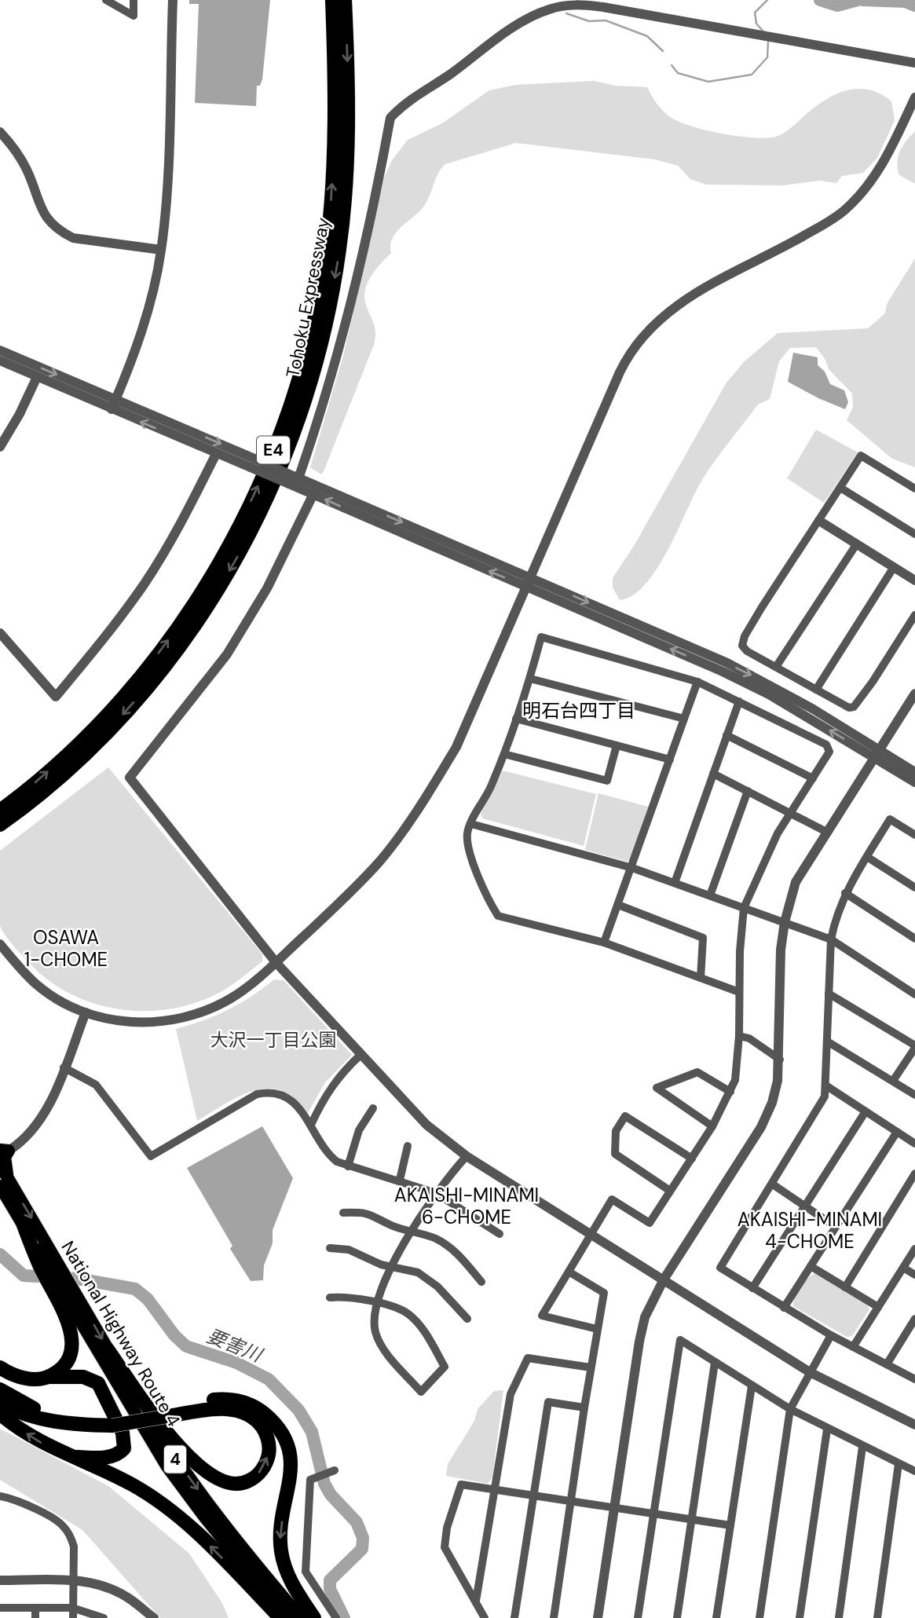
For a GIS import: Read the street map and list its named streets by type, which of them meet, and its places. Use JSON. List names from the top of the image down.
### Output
{
  "streets": {
    "highway": [
      "Tohoku Expressway",
      "E4",
      "National Highway Route 4",
      "4"
    ]
  },
  "districts": [
    "明石台四丁目",
    "OSAWA 1-CHOME",
    "AKAISHI-MINAMI 6-CHOME",
    "AKAISHI-MINAMI 4-CHOME"
  ],
  "water": ["要害川"],
  "parks": ["大沢一丁目公園"]
}
